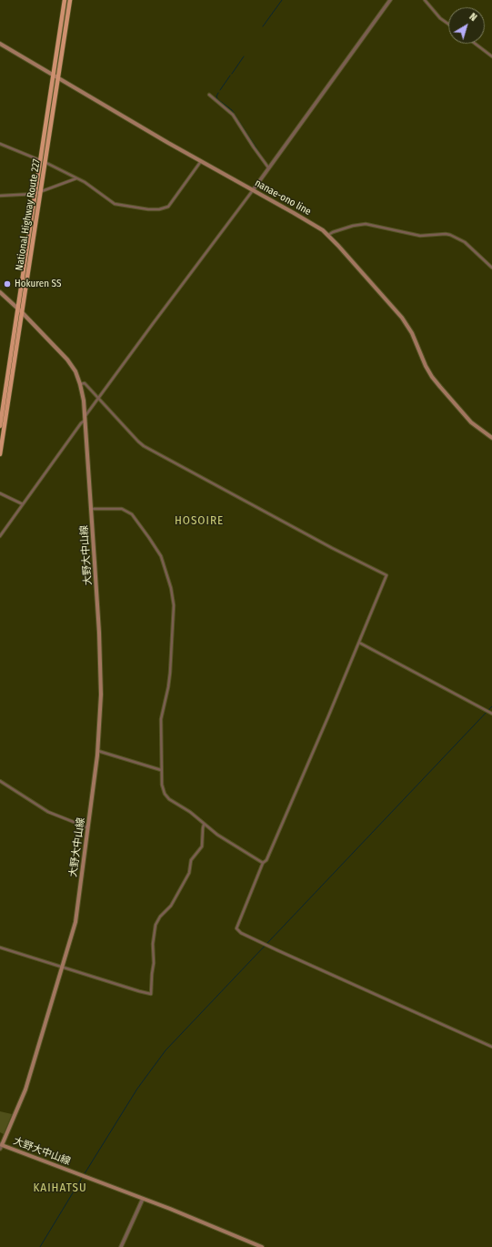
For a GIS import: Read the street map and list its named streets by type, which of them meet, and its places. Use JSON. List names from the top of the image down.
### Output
{
  "streets": {
    "highway": ["National Highway Route 227"],
    "main road": ["nanae-ono line", "大野大中山線"]
  },
  "crossings": [
    ["nanae-ono line", "National Highway Route 227"],
    ["National Highway Route 227", "大野大中山線"]
  ],
  "districts": ["HOSOIRE", "KAIHATSU"],
  "places": ["Hokuren SS"],
  "north": "top right"
}
